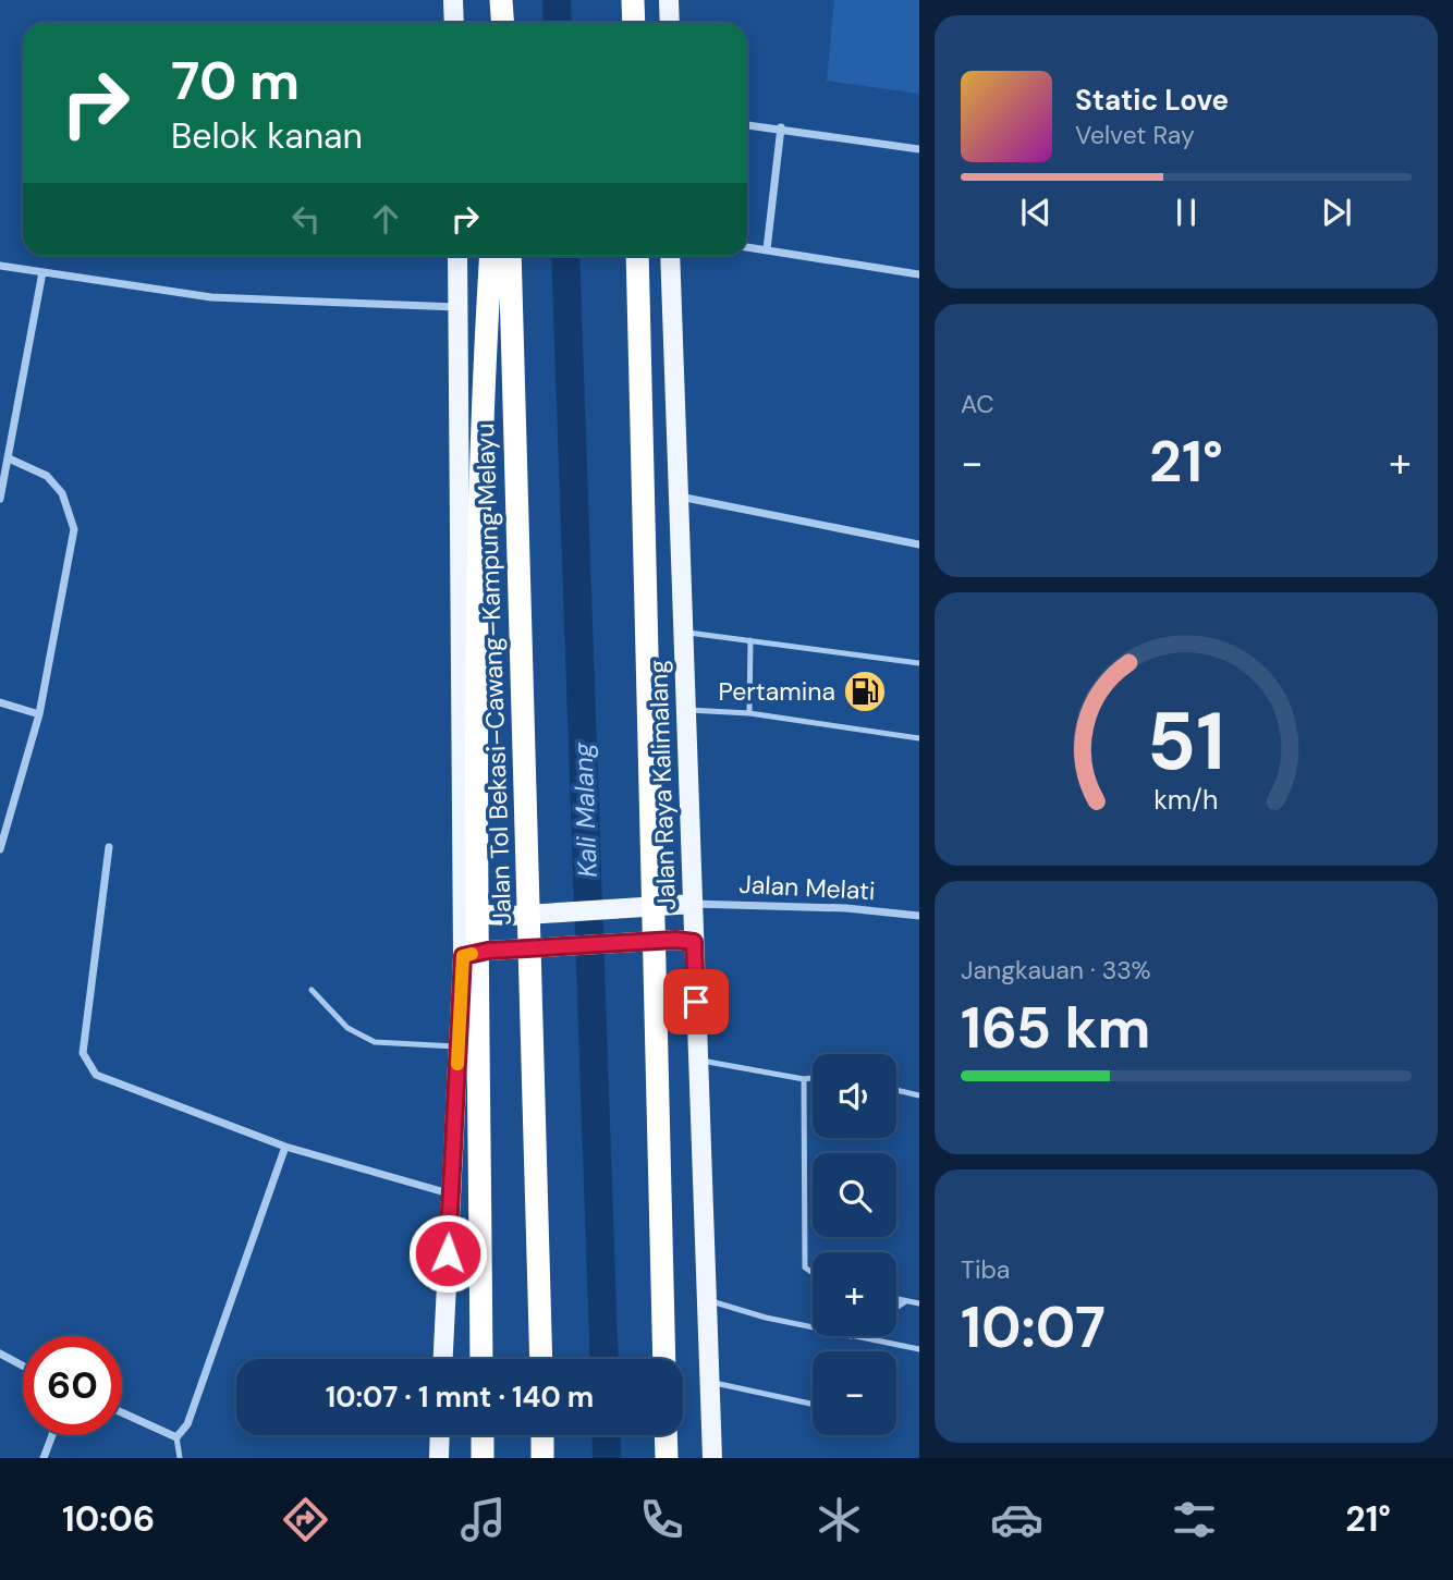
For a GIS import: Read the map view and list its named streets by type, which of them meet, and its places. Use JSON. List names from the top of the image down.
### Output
{
  "streets": {
    "highway": ["Jalan Tol Bekasi–Cawang–Kampung Melayu"],
    "main road": ["Jalan Raya Kalimalang"],
    "street": ["Jalan Melati"]
  },
  "crossings": [
    ["Jalan Raya Kalimalang", "Jalan Melati"]
  ],
  "water": ["Kali Malang"],
  "places": {
    "fuel station": ["Pertamina"]
  },
  "page": {
    "turn": ["70 m", "Belok kanan"],
    "song": ["Static Love", "Velvet Ray"],
    "tile": [
      "AC",
      ["Jangkauan · 33%", "165 km"],
      ["Tiba", "10:07"]
    ],
    "heat": ["−", "21°", "+"],
    "map_buttons": ["+", "−"],
    "limit": "60",
    "trip": "10:07 · 1 mnt · 140 m",
    "tabs": ["10:06", "21°"],
    "gauge": ["51", "km/h"]
  }
}
